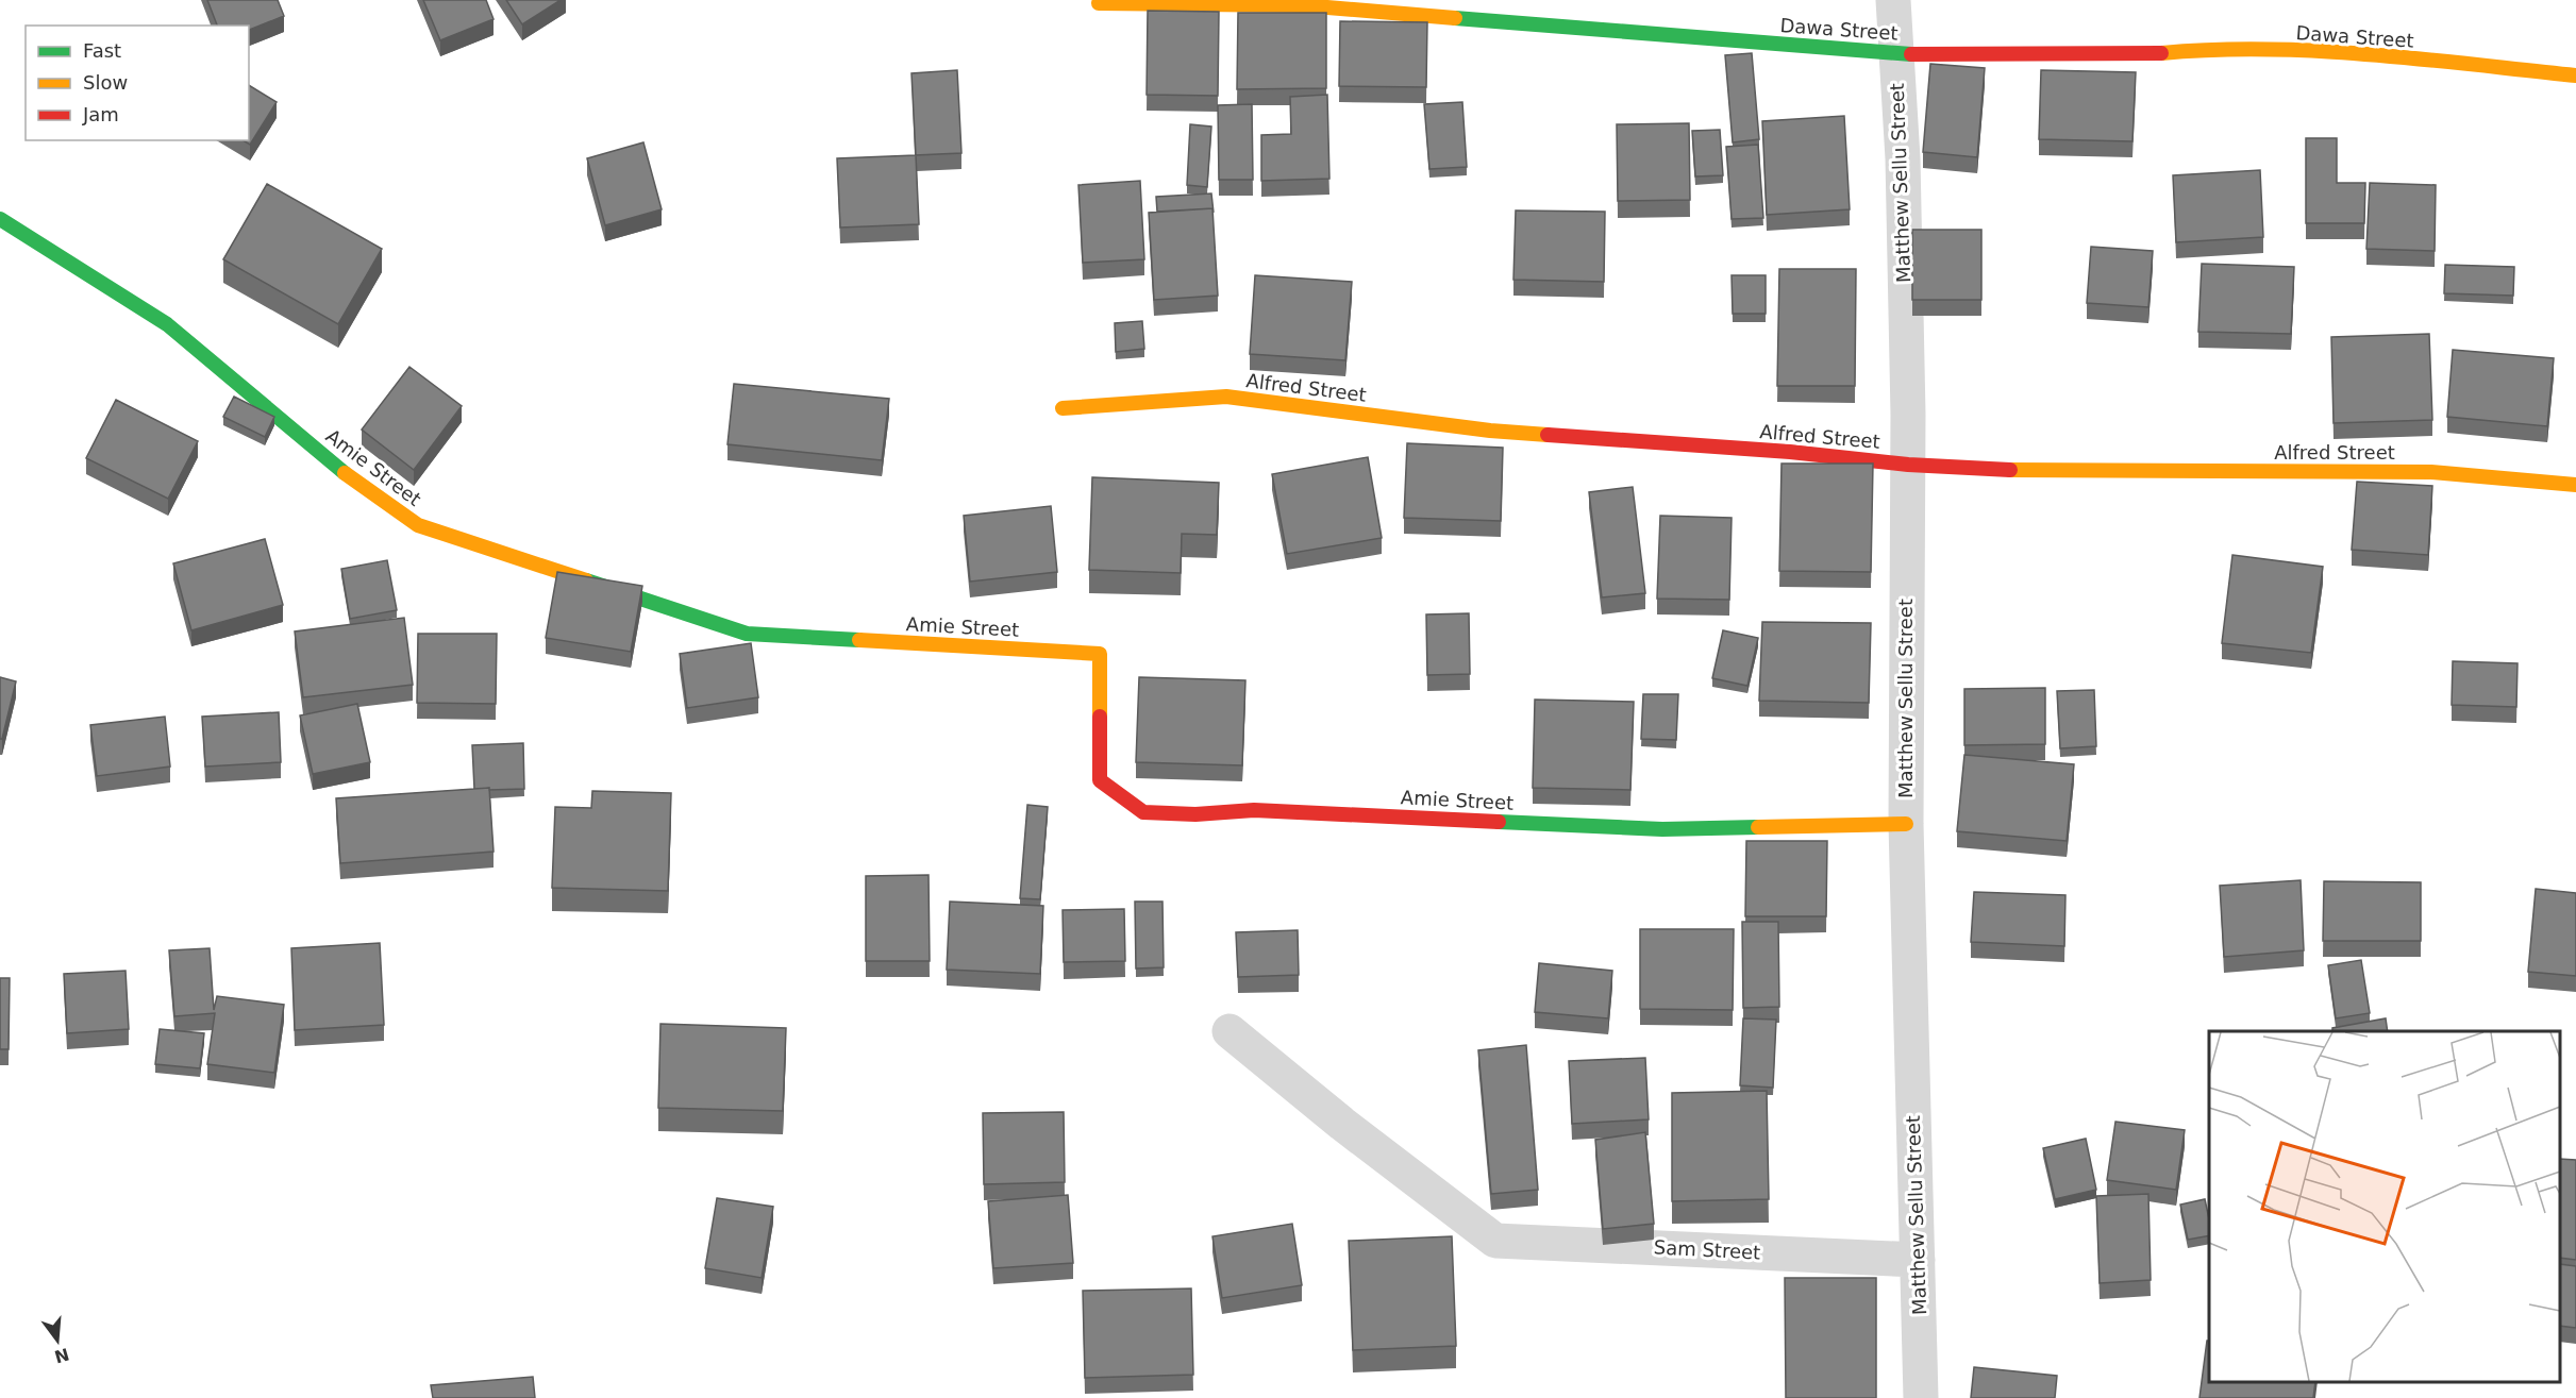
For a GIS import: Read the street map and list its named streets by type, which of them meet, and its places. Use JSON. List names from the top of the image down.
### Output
{
  "streets": {
    "street": [
      "Dawa Street",
      "Matthew Sellu Street",
      "Alfred Street",
      "Amie Street",
      "Sam Street"
    ]
  },
  "crossings": [
    ["Dawa Street", "Matthew Sellu Street"],
    ["Matthew Sellu Street", "Alfred Street"],
    ["Matthew Sellu Street", "Amie Street"],
    ["Matthew Sellu Street", "Sam Street"]
  ],
  "legend": ["Fast", "Slow", "Jam"],
  "north": "bottom"
}
